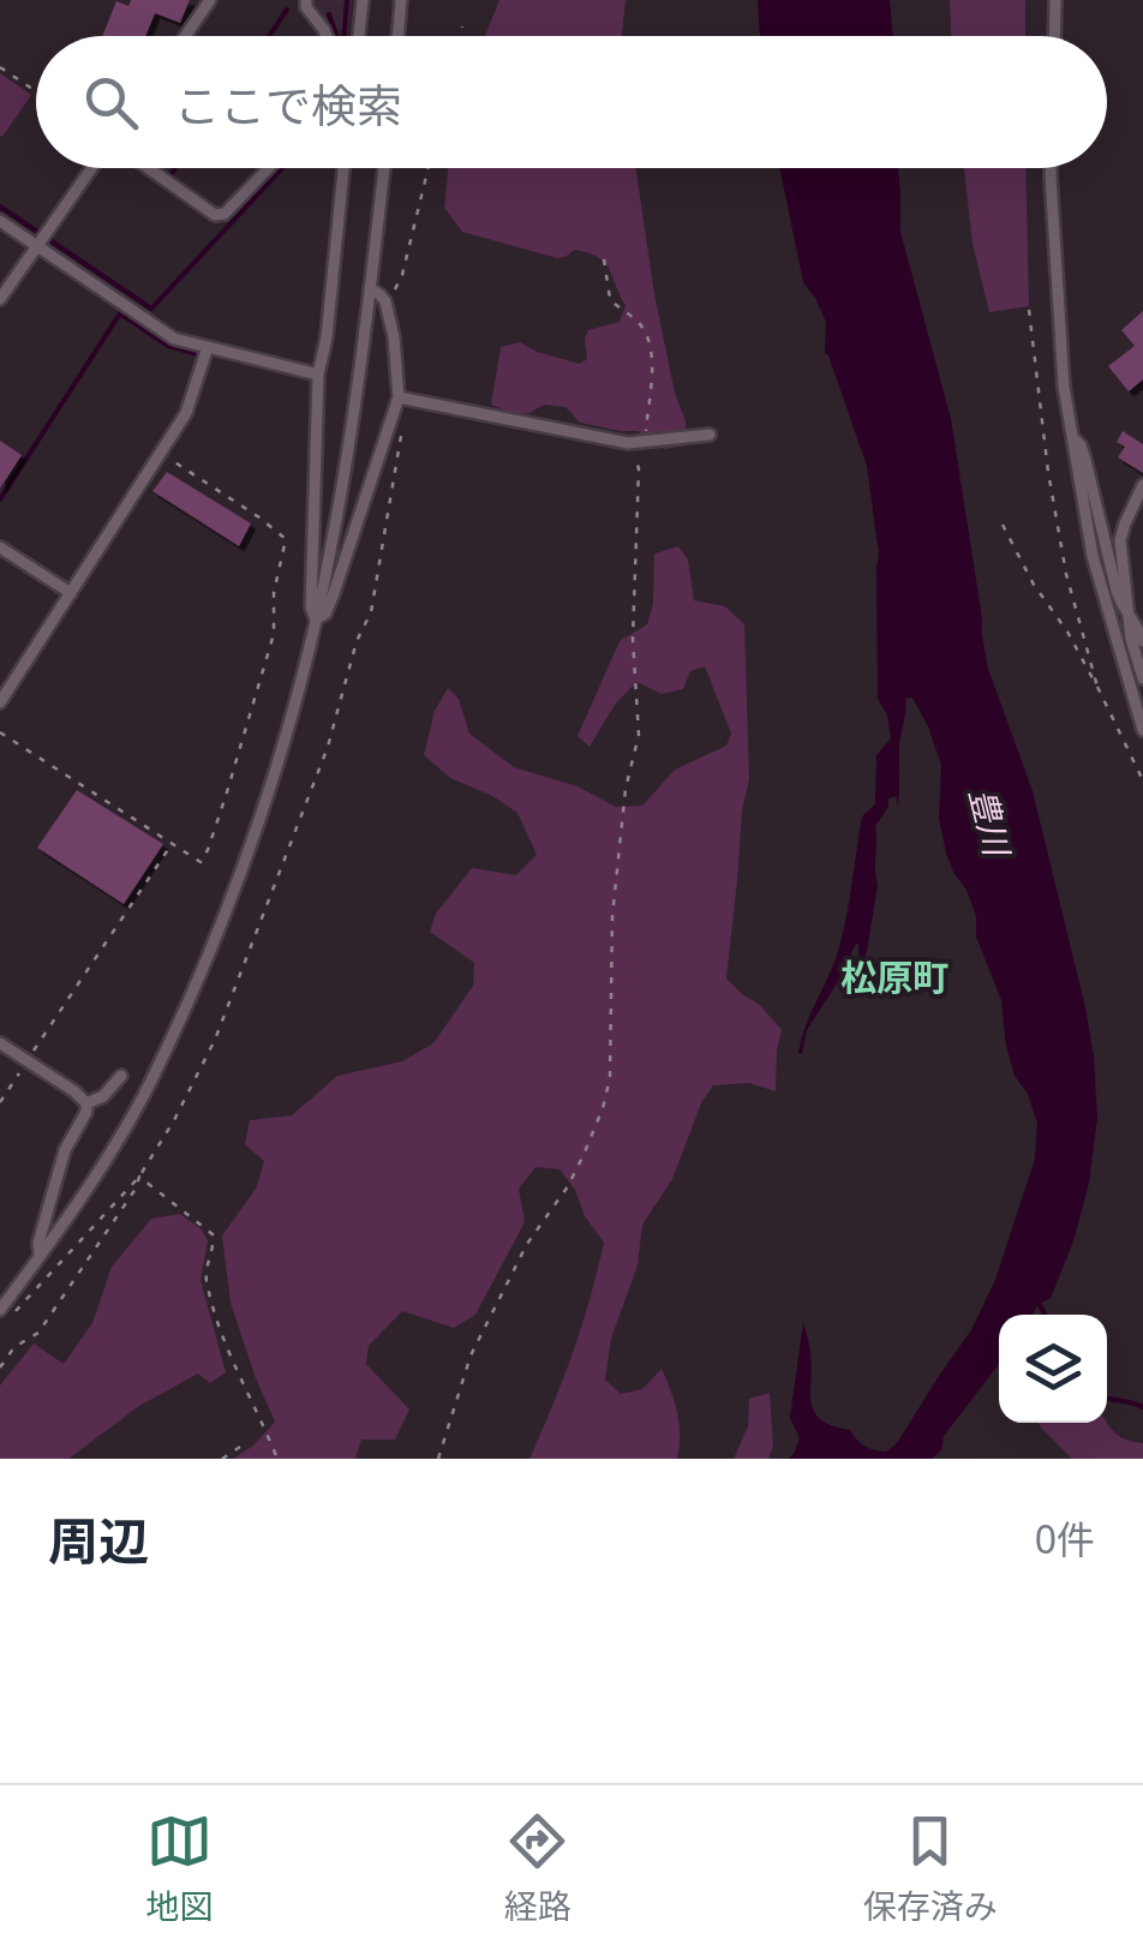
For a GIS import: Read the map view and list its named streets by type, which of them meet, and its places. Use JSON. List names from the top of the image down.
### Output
{
  "districts": ["松原町"],
  "water": ["豊川"],
  "page": {
    "search": "ここで検索",
    "heading": ["周辺", "0件"],
    "nav": ["地図", "経路", "保存済み"]
  }
}
